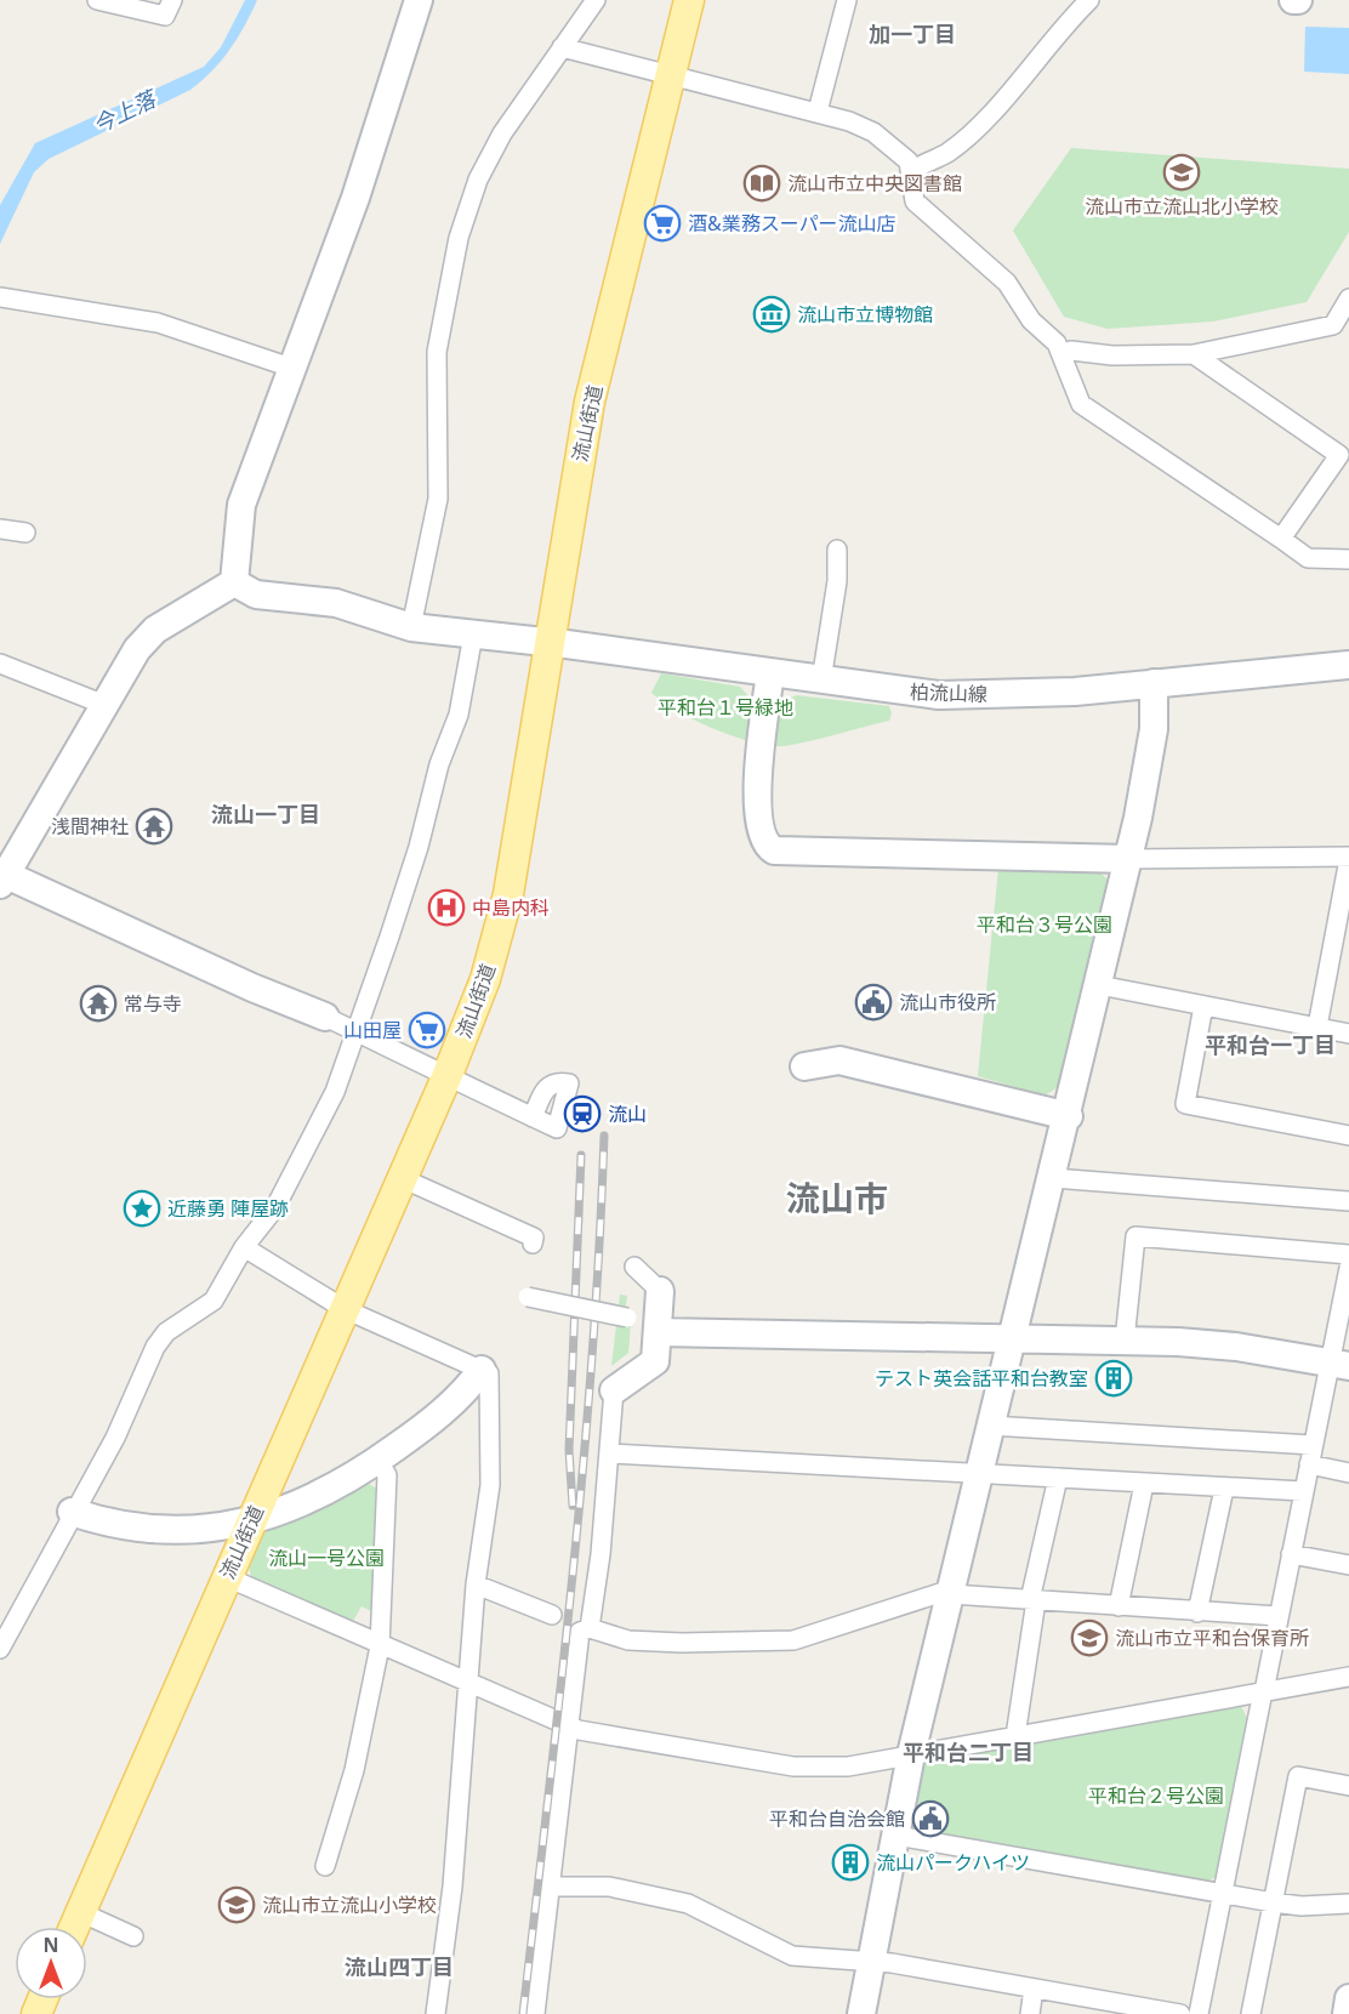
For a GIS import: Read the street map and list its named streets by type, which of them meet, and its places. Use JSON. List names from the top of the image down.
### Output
{
  "streets": {
    "main road": ["流山街道"],
    "street": ["柏流山線"]
  },
  "crossings": [
    ["流山街道", "柏流山線"]
  ],
  "districts": [
    "加一丁目",
    "流山一丁目",
    "平和台一丁目",
    "流山市",
    "平和台二丁目",
    "流山四丁目"
  ],
  "water": ["今上落"],
  "parks": [
    "平和台１号緑地",
    "平和台３号公園",
    "流山一号公園",
    "平和台２号公園"
  ],
  "places": {
    "school or university": ["流山市立流山北小学校", "流山市立平和台保育所", "流山市立流山小学校"],
    "library": ["流山市立中央図書館"],
    "supermarket": ["酒&業務スーパー流山店", "山田屋"],
    "museum": ["流山市立博物館"],
    "temple": ["浅間神社", "常与寺"],
    "hospital": ["中島内科"],
    "public building": ["流山市役所", "平和台自治会館"],
    "station": ["流山"],
    "place": ["近藤勇 陣屋跡"],
    "building": ["テスト英会話平和台教室", "流山パークハイツ"]
  },
  "north": "top"
}
